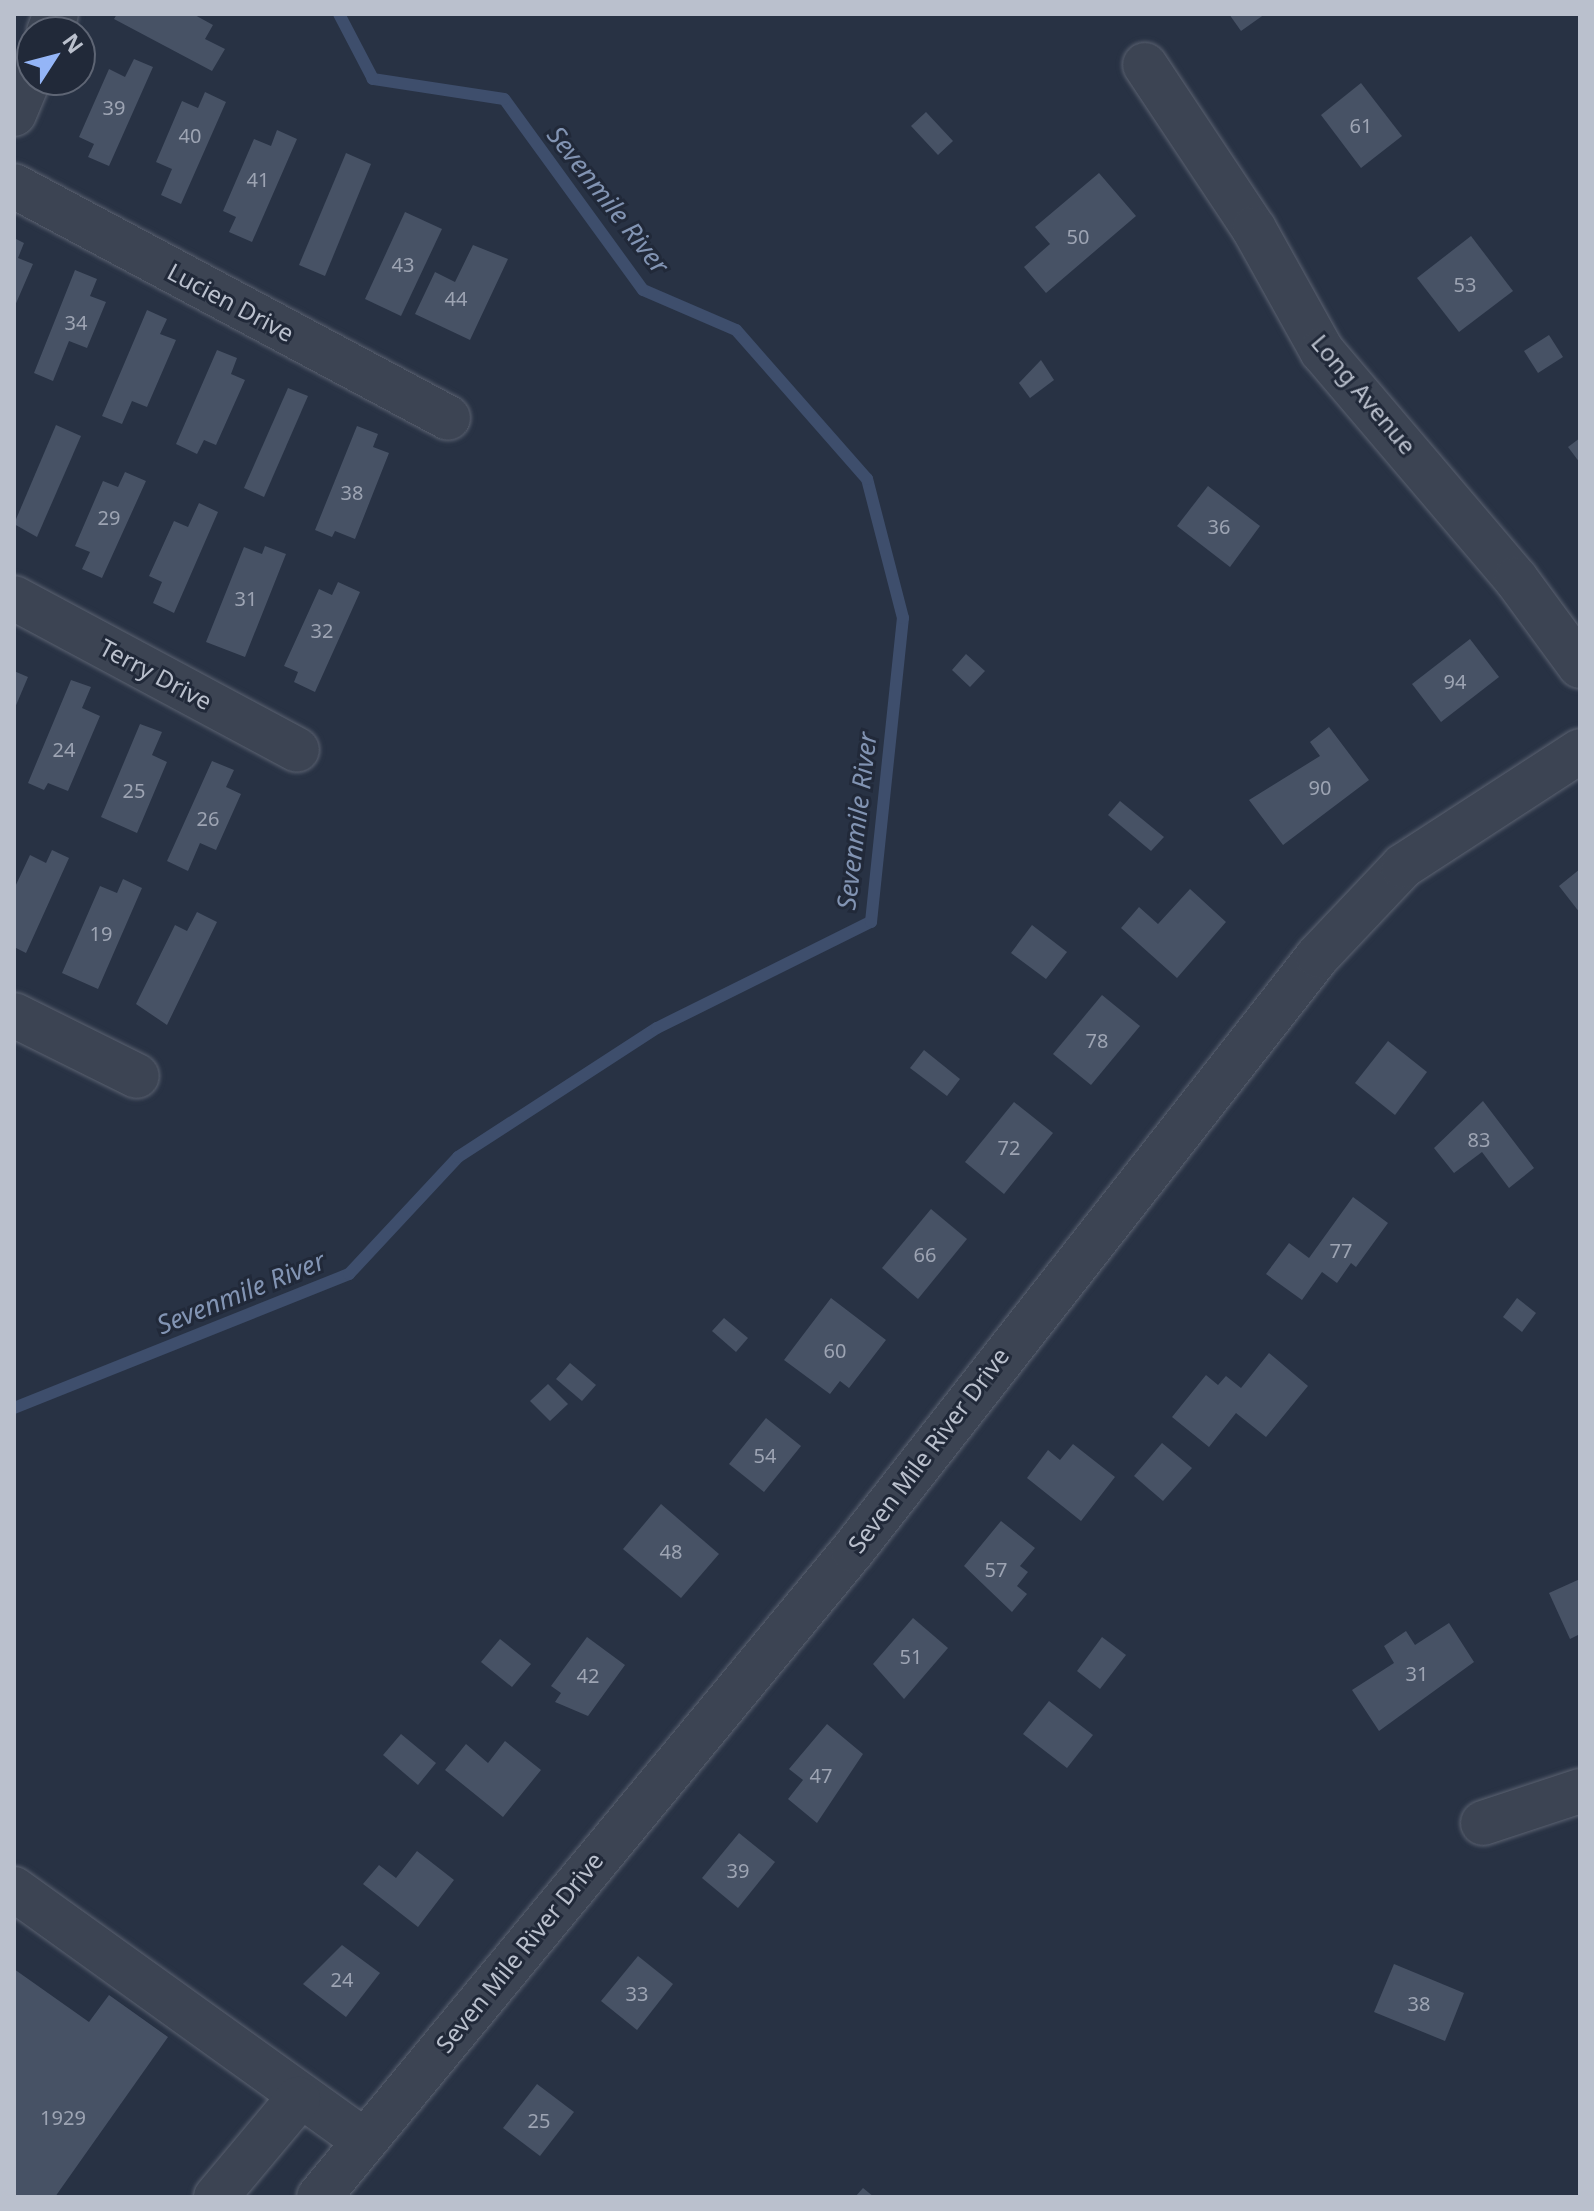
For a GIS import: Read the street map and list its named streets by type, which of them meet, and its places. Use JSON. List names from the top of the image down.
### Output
{
  "streets": {
    "street": [
      "Lucien Drive",
      "Long Avenue",
      "Terry Drive",
      "Seven Mile River Drive"
    ]
  },
  "water": ["Sevenmile River"],
  "house_numbers": [
    "39",
    "61",
    "40",
    "41",
    "50",
    "43",
    "53",
    "44",
    "34",
    "38",
    "29",
    "36",
    "31",
    "32",
    "94",
    "24",
    "90",
    "25",
    "26",
    "19",
    "78",
    "83",
    "72",
    "77",
    "66",
    "60",
    "54",
    "48",
    "57",
    "51",
    "31",
    "42",
    "47",
    "39",
    "24",
    "33",
    "38",
    "1929",
    "25"
  ],
  "north": "top right"
}
